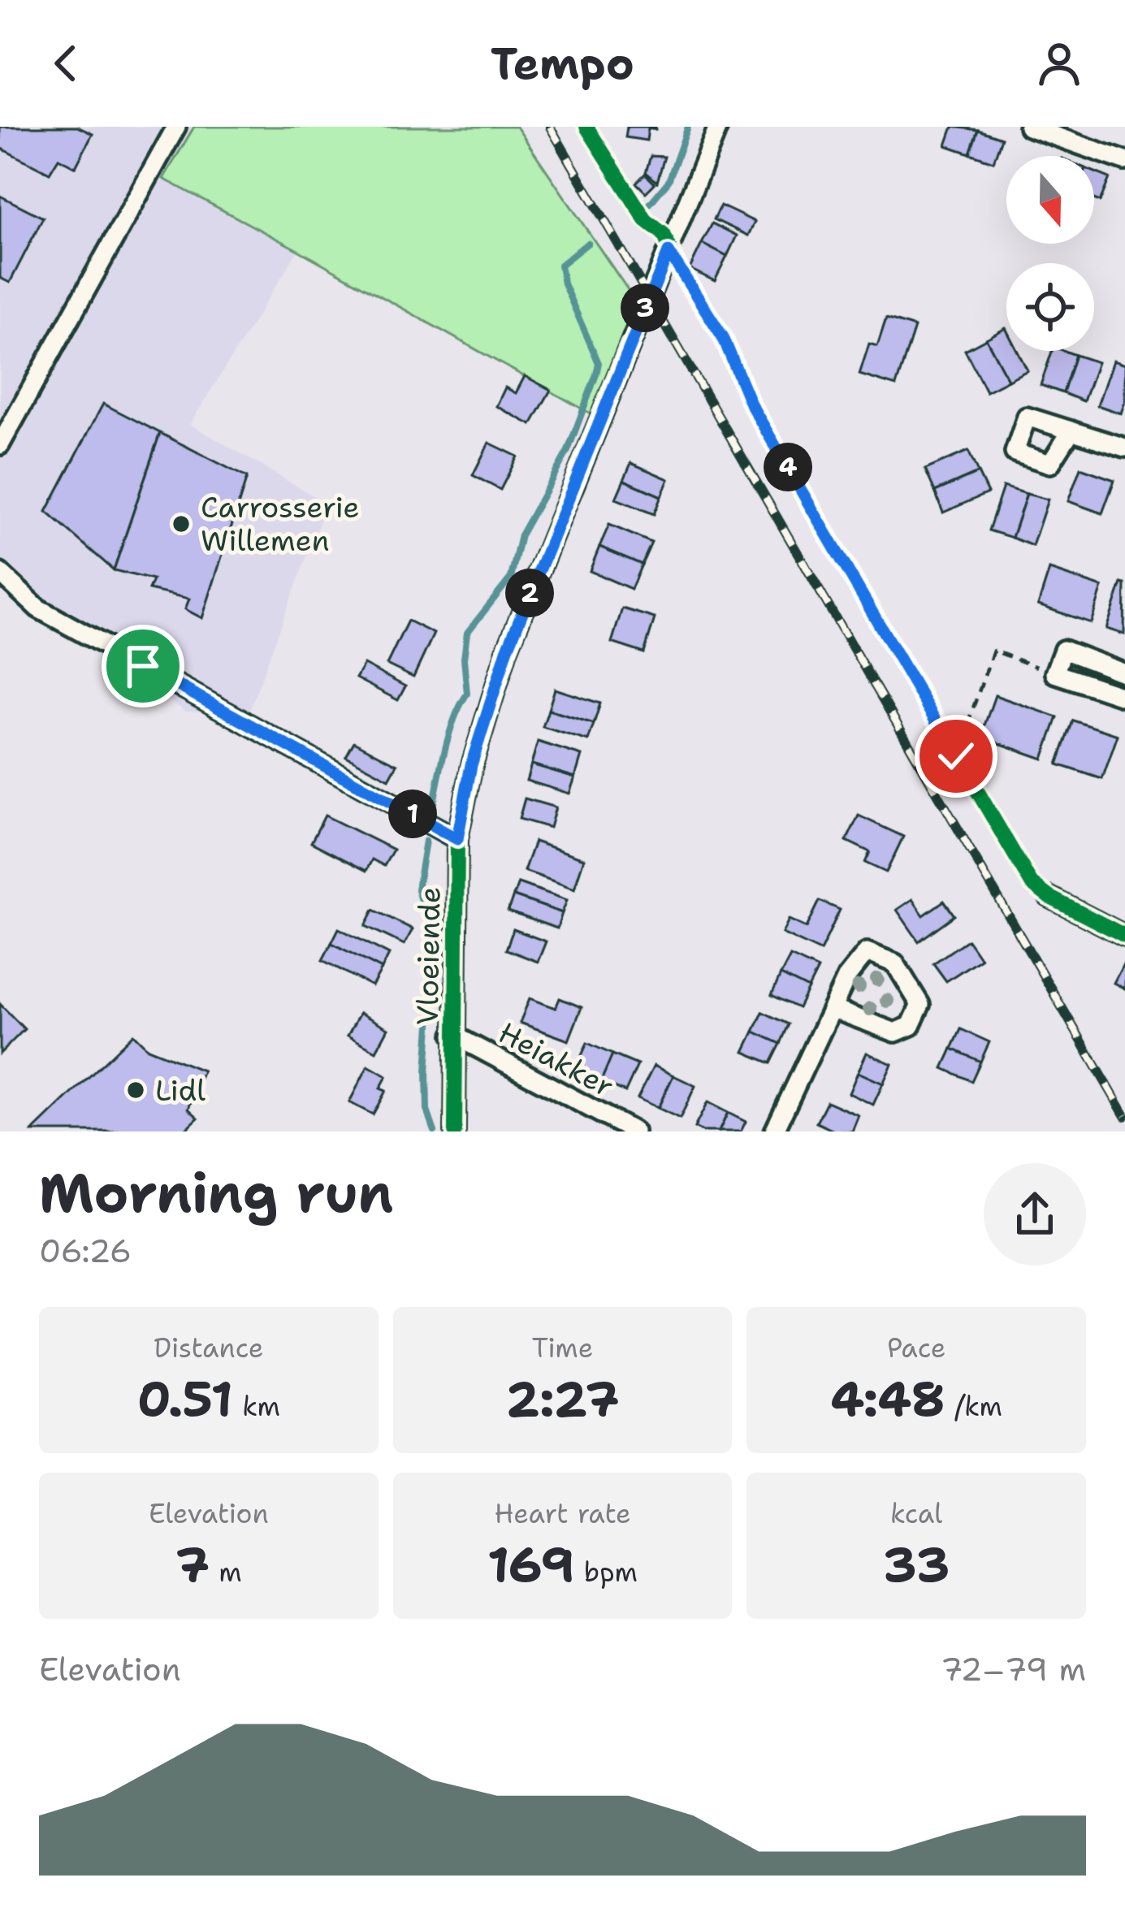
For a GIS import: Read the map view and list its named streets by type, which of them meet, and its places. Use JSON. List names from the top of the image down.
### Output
{
  "streets": {
    "street": ["Vloeiende", "Heiakker"]
  },
  "crossings": [
    ["Vloeiende", "Heiakker"]
  ],
  "places": ["Carrosserie Willemen", "Lidl"],
  "north": "bottom",
  "page": {
    "header": "Tempo",
    "pins": [
      "3",
      "4",
      "2",
      "1"
    ],
    "heading": ["Morning run", "06:26"],
    "stats": [
      ["Distance", "0.51 km"],
      ["Time", "2:27"],
      ["Pace", "4:48 /km"],
      ["Elevation", "7 m"],
      ["Heart rate", "169 bpm"],
      ["kcal", "33"]
    ],
    "chart": ["Elevation", "72–79 m"]
  }
}
